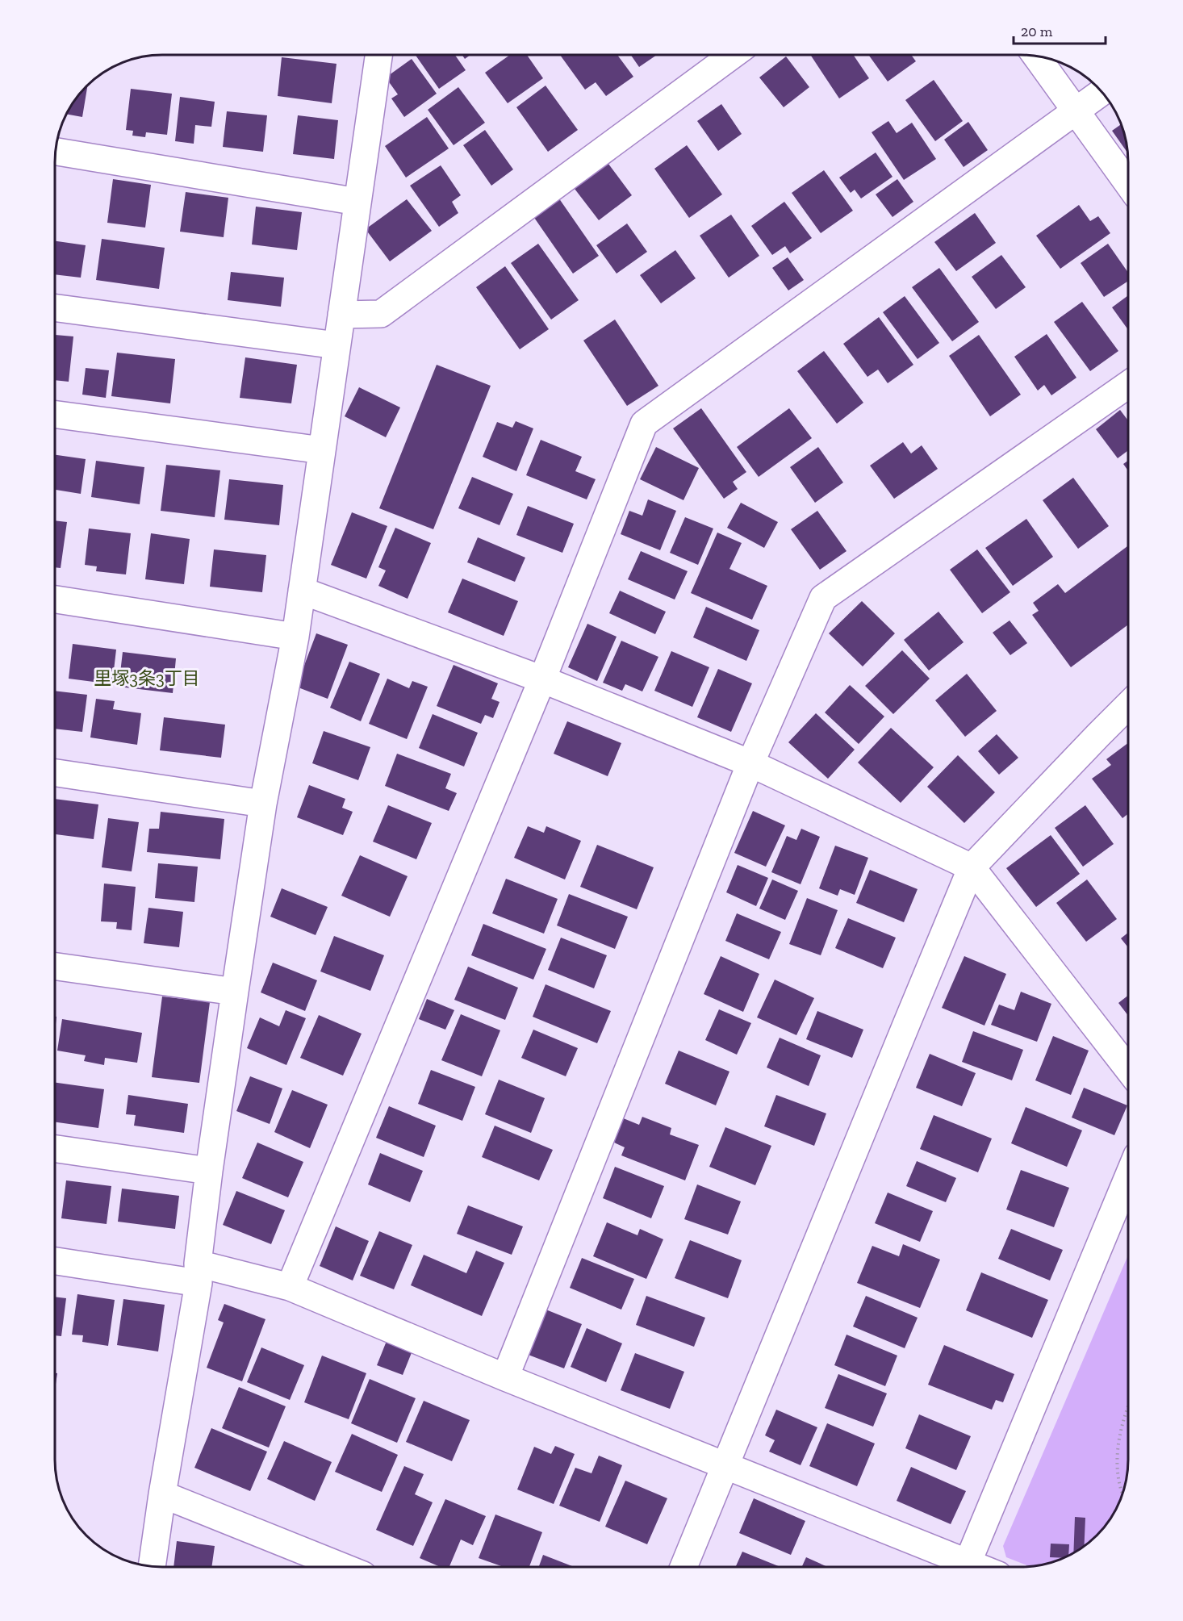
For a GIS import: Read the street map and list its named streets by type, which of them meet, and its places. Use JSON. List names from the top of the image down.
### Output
{
  "districts": ["里塚3条3丁目"],
  "scale_bar": "20 m"
}
